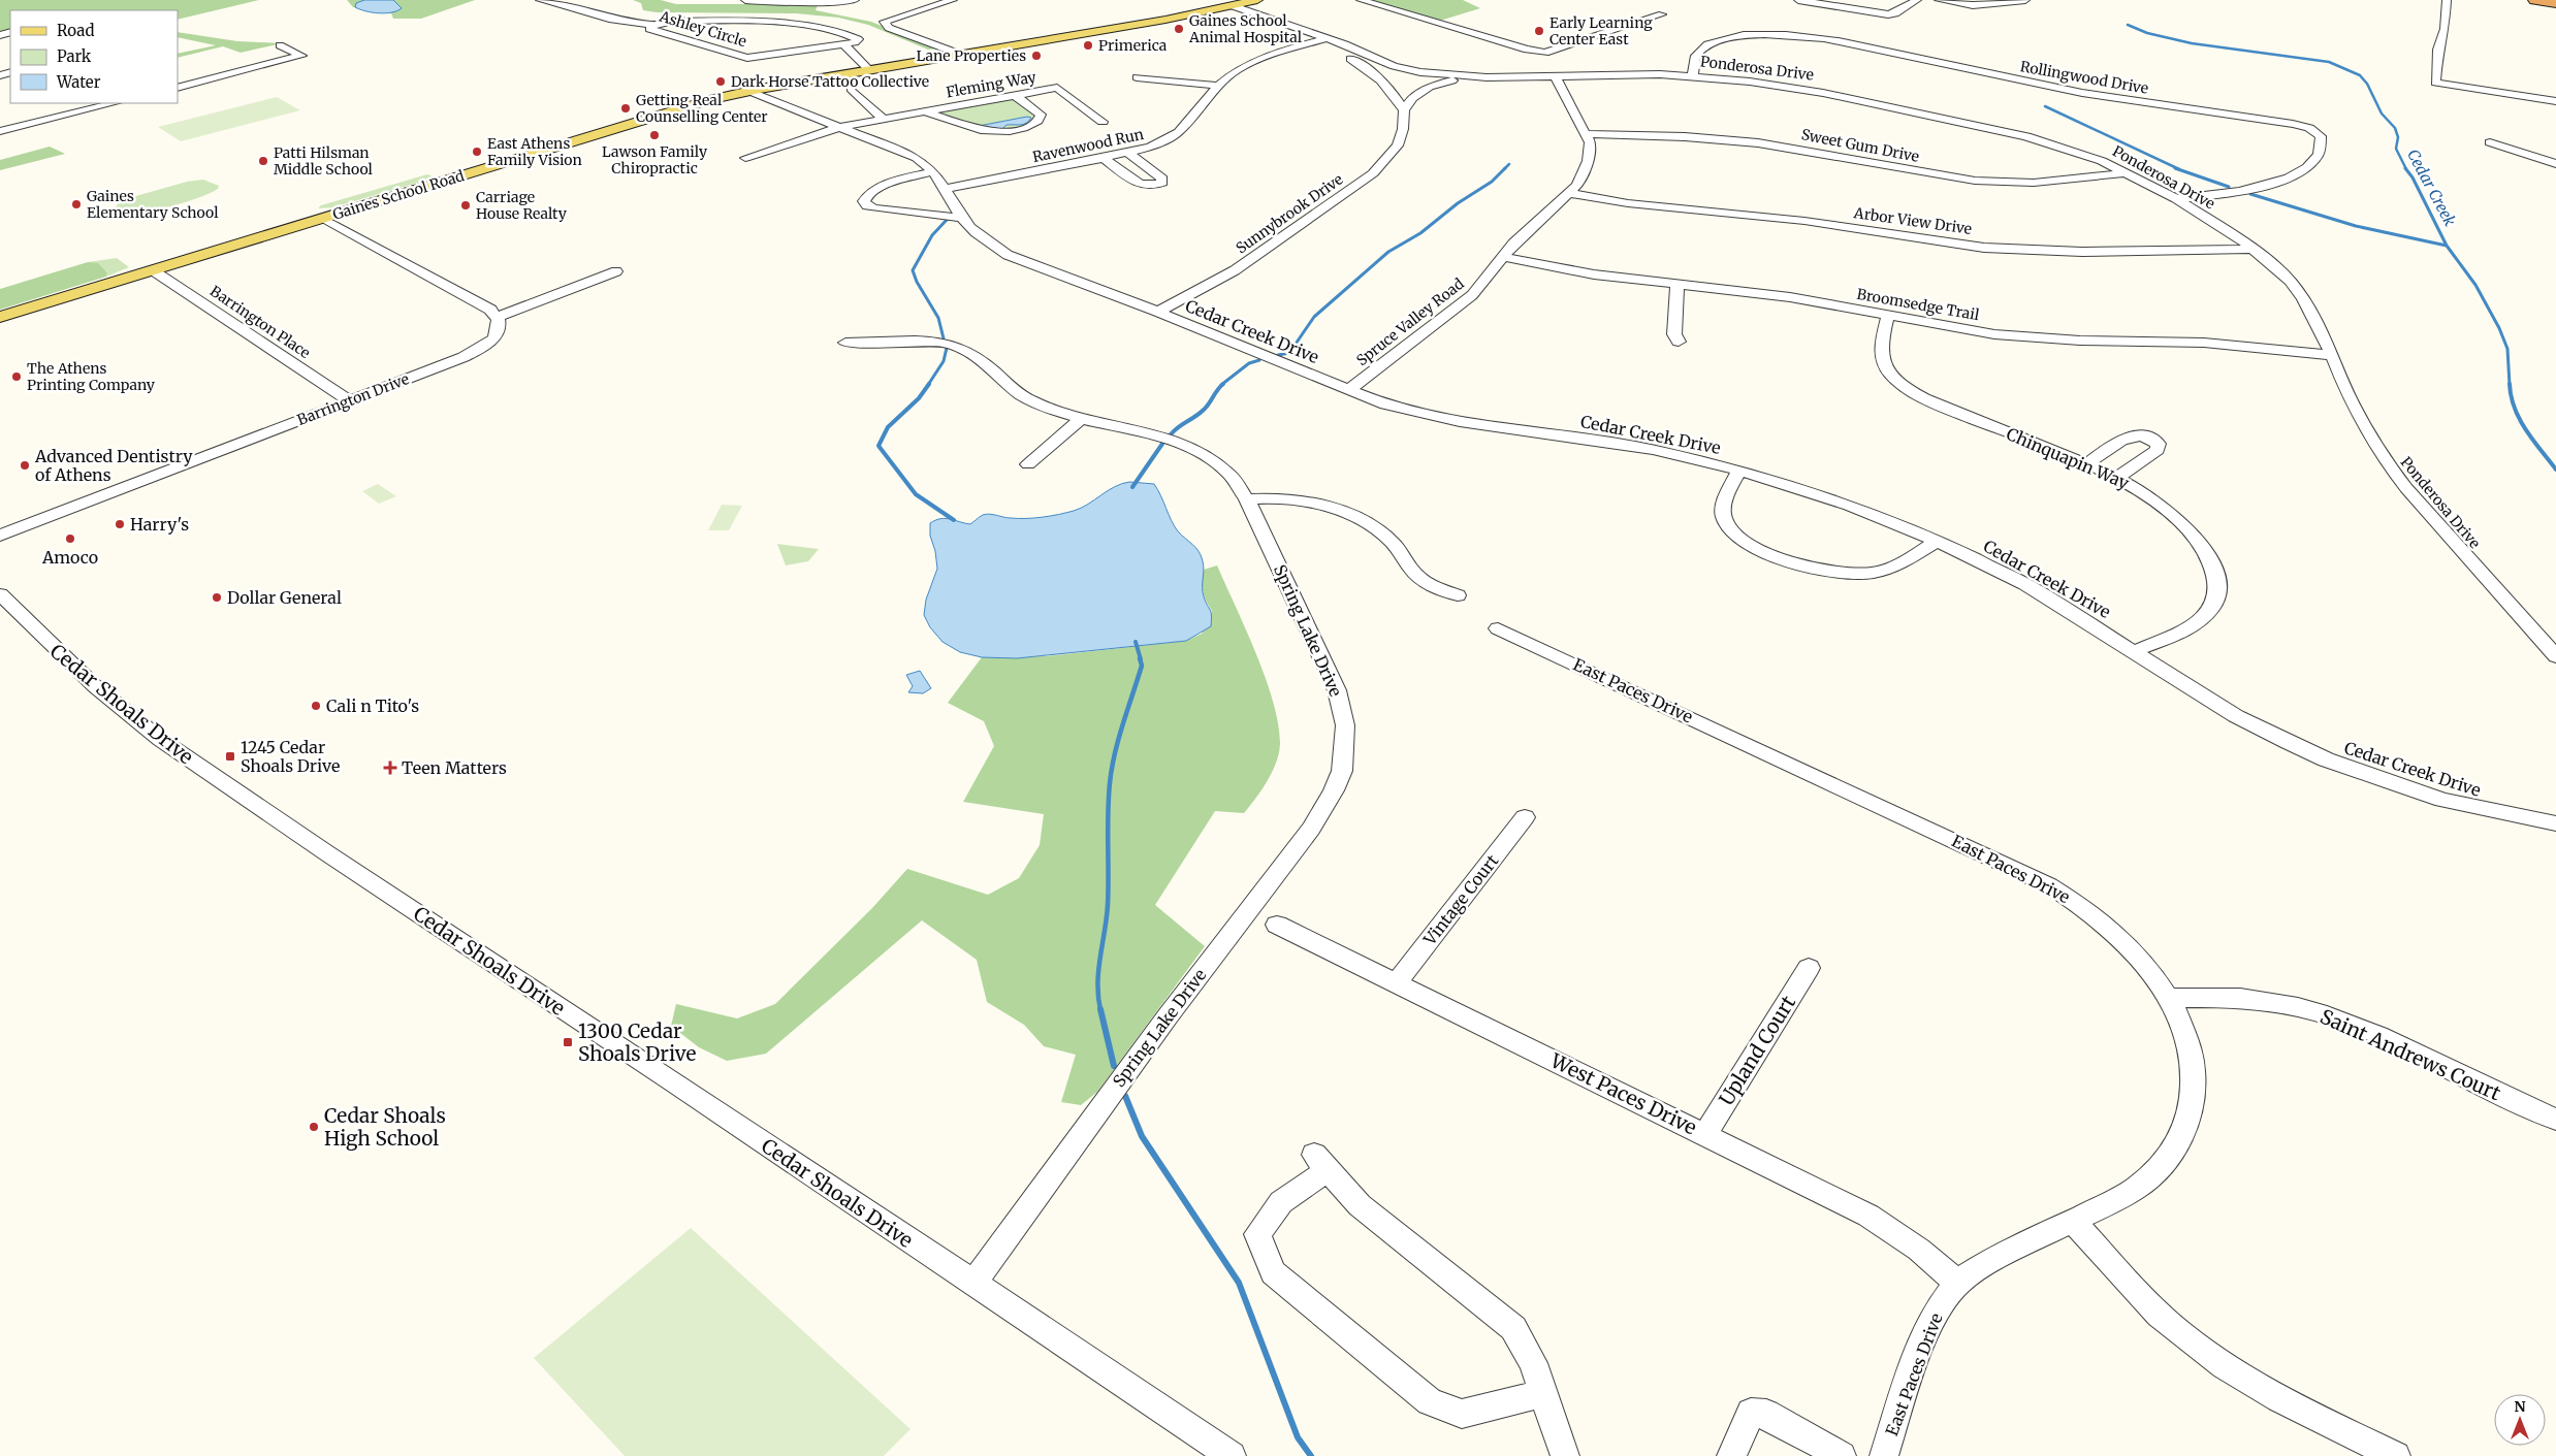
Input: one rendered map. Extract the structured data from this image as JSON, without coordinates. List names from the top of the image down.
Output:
{
  "streets": {
    "main road": ["Gaines School Road"],
    "street": [
      "Ashley Circle",
      "Ponderosa Drive",
      "Rollingwood Drive",
      "Fleming Way",
      "Ravenwood Run",
      "Sweet Gum Drive",
      "Sunnybrook Drive",
      "Arbor View Drive",
      "Broomsedge Trail",
      "Barrington Place",
      "Spruce Valley Road",
      "Cedar Creek Drive",
      "Barrington Drive",
      "Chinquapin Way",
      "Spring Lake Drive",
      "East Paces Drive",
      "Cedar Shoals Drive",
      "Vintage Court",
      "Upland Court",
      "Saint Andrews Court",
      "West Paces Drive"
    ]
  },
  "crossings": [
    ["Ashley Circle", "Gaines School Road"],
    ["Ponderosa Drive", "Rollingwood Drive"],
    ["Ponderosa Drive", "Ravenwood Run"],
    ["Ponderosa Drive", "Sweet Gum Drive"],
    ["Ponderosa Drive", "Gaines School Road"],
    ["Ponderosa Drive", "Arbor View Drive"],
    ["Ponderosa Drive", "Broomsedge Trail"],
    ["Ponderosa Drive", "Spruce Valley Road"],
    ["Fleming Way", "Cedar Creek Drive"],
    ["Ravenwood Run", "Cedar Creek Drive"],
    ["Sweet Gum Drive", "Spruce Valley Road"],
    ["Gaines School Road", "Barrington Place"],
    ["Gaines School Road", "Cedar Creek Drive"],
    ["Sunnybrook Drive", "Cedar Creek Drive"],
    ["Arbor View Drive", "Spruce Valley Road"],
    ["Broomsedge Trail", "Spruce Valley Road"],
    ["Broomsedge Trail", "Chinquapin Way"],
    ["Barrington Place", "Barrington Drive"],
    ["Spruce Valley Road", "Cedar Creek Drive"],
    ["Cedar Creek Drive", "Chinquapin Way"],
    ["Spring Lake Drive", "Cedar Shoals Drive"],
    ["East Paces Drive", "Saint Andrews Court"],
    ["East Paces Drive", "West Paces Drive"],
    ["Vintage Court", "West Paces Drive"],
    ["Upland Court", "West Paces Drive"]
  ],
  "water": ["Cedar Creek"],
  "places": {
    "other": [
      "Gaines School Animal Hospital",
      "Early Learning Center East",
      "Primerica",
      "Lane Properties",
      "Dark Horse Tattoo Collective",
      "Getting Real Counselling Center",
      "Lawson Family Chiropractic",
      "East Athens Family Vision",
      "Patti Hilsman Middle School",
      "Gaines Elementary School",
      "Carriage House Realty",
      "The Athens Printing Company",
      "Advanced Dentistry of Athens",
      "Harry's",
      "Amoco",
      "Dollar General",
      "Cali n Tito's",
      "Cedar Shoals High School"
    ],
    "transit": ["1245 Cedar Shoals Drive", "1300 Cedar Shoals Drive"],
    "health": ["Teen Matters"]
  },
  "legend": ["Road", "Park", "Water"],
  "north": "top"
}
